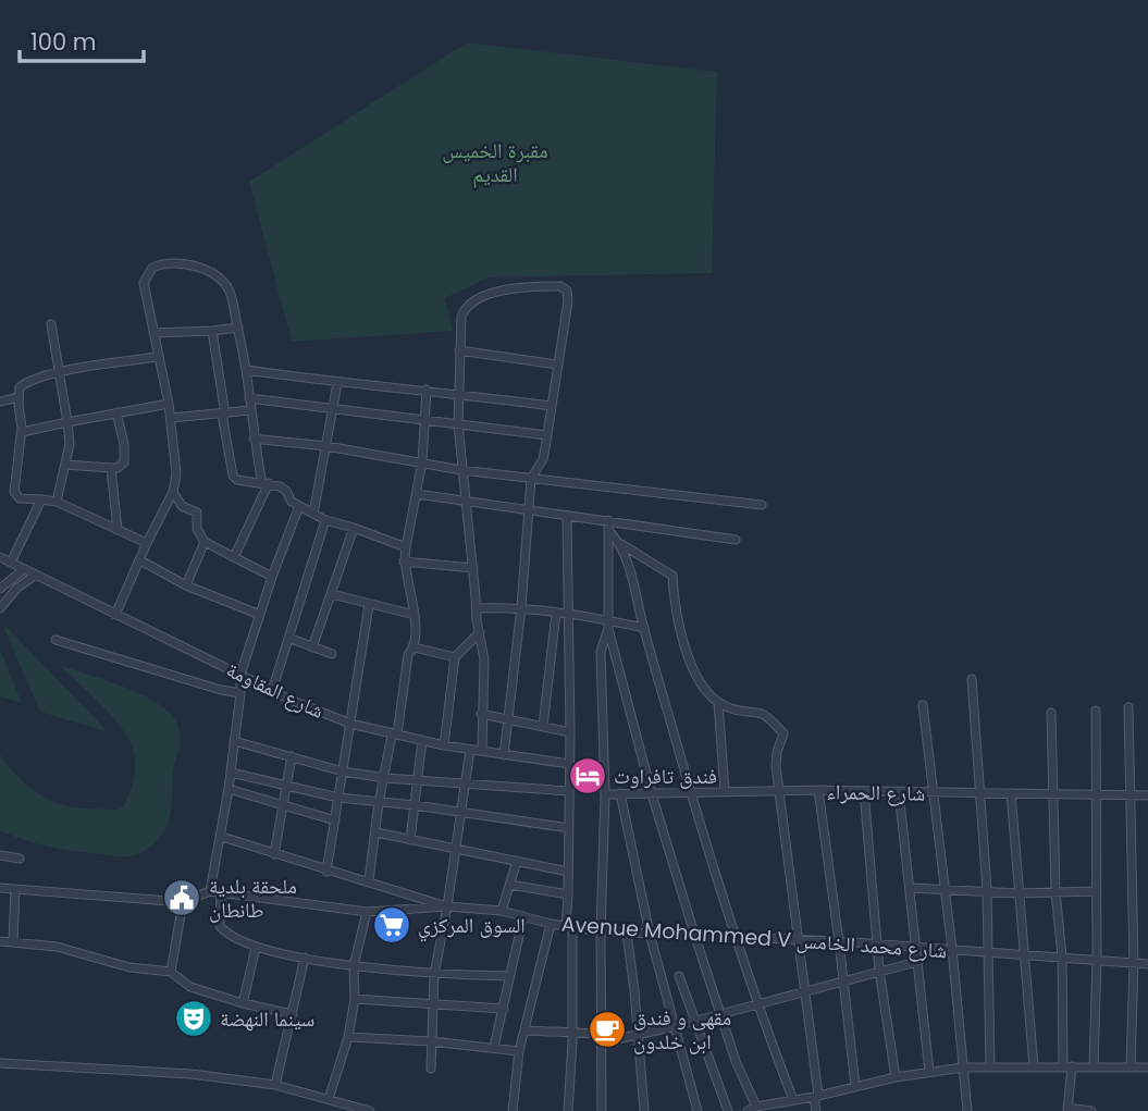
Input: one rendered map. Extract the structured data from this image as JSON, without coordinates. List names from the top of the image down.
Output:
{
  "streets": {
    "street": ["شارع المقاومة", "شارع الحمراء", "Avenue Mohammed V شارع محمد الخامس"]
  },
  "parks": ["مقبرة الخميس القديم"],
  "places": {
    "hotel": ["فندق تافراوت"],
    "public building": ["ملحقة بلدية طانطان"],
    "supermarket": ["السوق المركزي"],
    "theatre": ["سينما النهضة"],
    "cafe": ["مقهى و فندق ابن خلدون"]
  },
  "scale_bar": "100 m"
}
